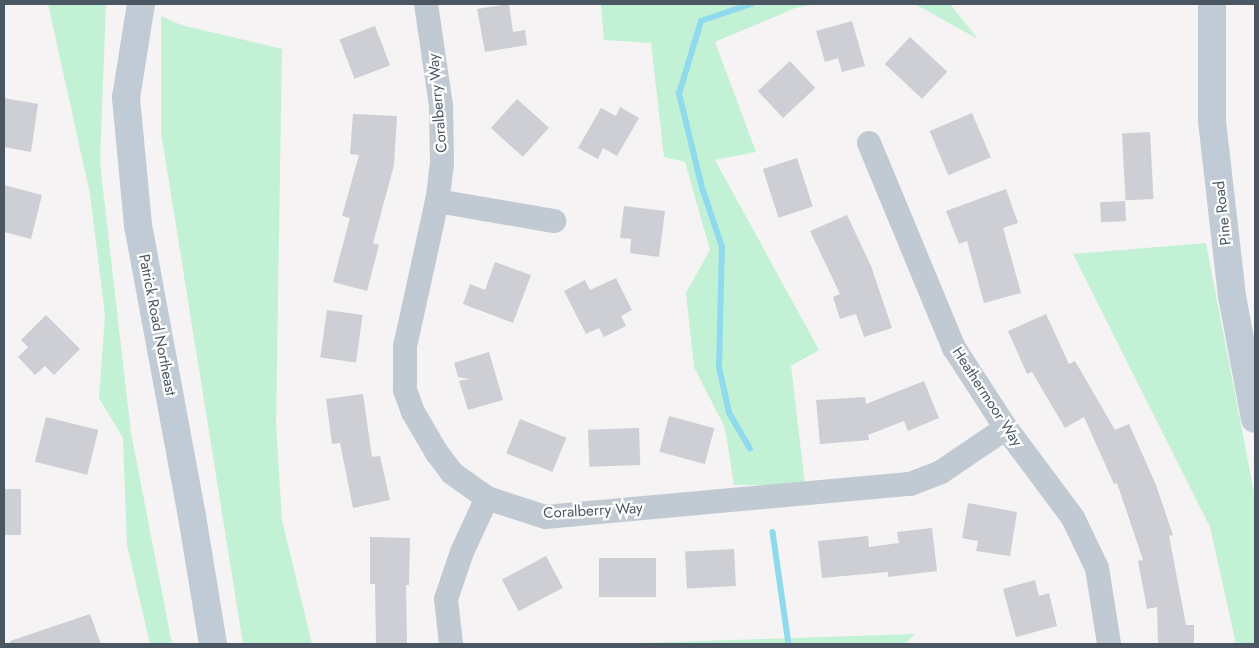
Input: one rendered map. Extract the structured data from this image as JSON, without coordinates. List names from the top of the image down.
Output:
{
  "streets": {
    "street": [
      "Coralberry Way",
      "Pine Road",
      "Patrick Road Northeast",
      "Heathermoor Way"
    ]
  },
  "crossings": [
    ["Coralberry Way", "Heathermoor Way"]
  ]
}
